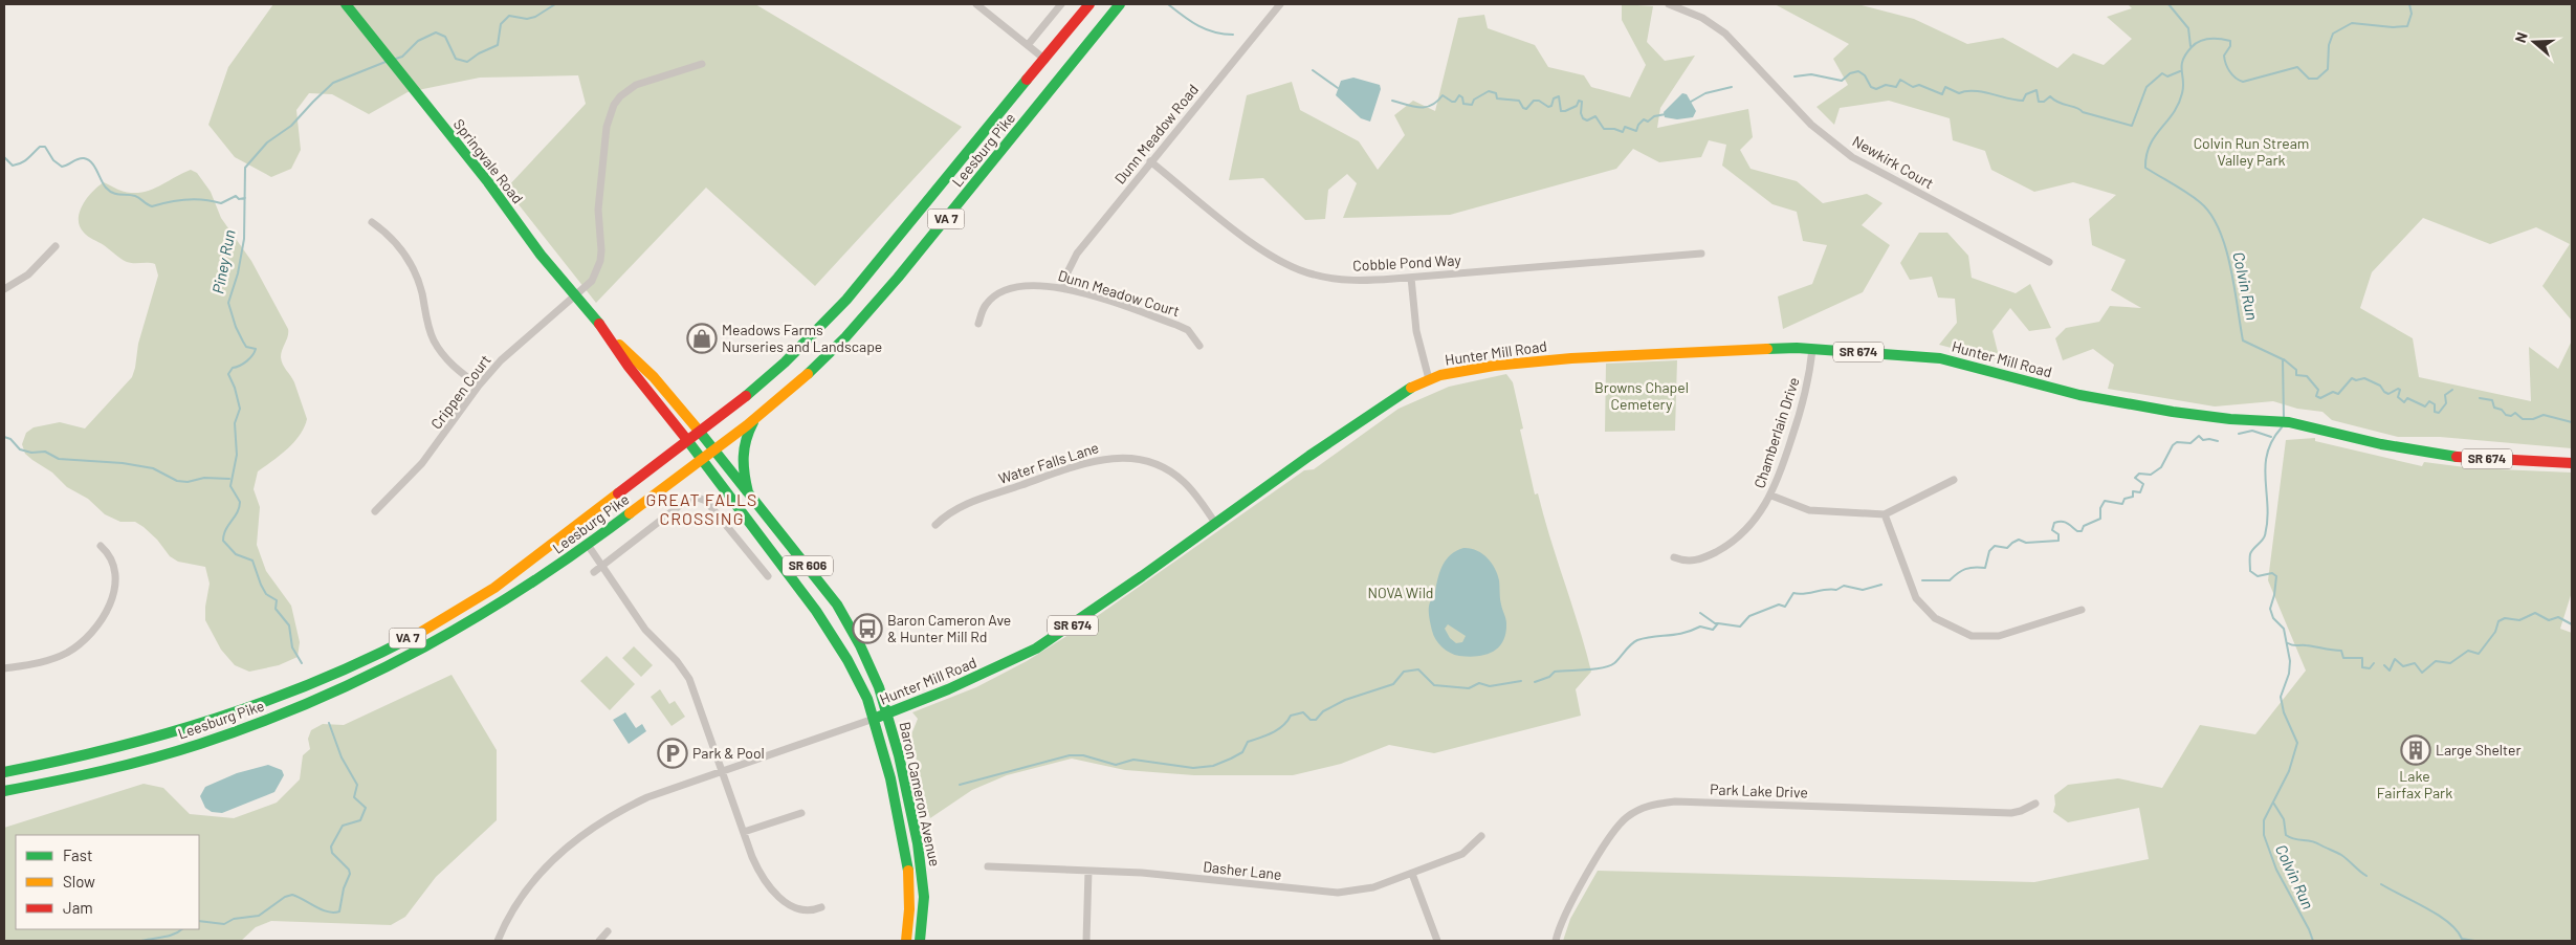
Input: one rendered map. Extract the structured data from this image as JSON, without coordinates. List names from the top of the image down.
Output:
{
  "streets": {
    "main road": [
      "Leesburg Pike",
      "Springvale Road",
      "VA 7",
      "SR 674",
      "Hunter Mill Road",
      "SR 606",
      "Baron Cameron Avenue"
    ],
    "street": [
      "Dunn Meadow Road",
      "Newkirk Court",
      "Cobble Pond Way",
      "Dunn Meadow Court",
      "Crippen Court",
      "Chamberlain Drive",
      "Water Falls Lane",
      "Park Lake Drive",
      "Dasher Lane"
    ]
  },
  "crossings": [
    ["Dunn Meadow Road", "Cobble Pond Way"],
    ["Dunn Meadow Road", "Dunn Meadow Court"],
    ["Leesburg Pike", "Springvale Road"],
    ["Leesburg Pike", "Baron Cameron Avenue"],
    ["Springvale Road", "Crippen Court"],
    ["Springvale Road", "Baron Cameron Avenue"],
    ["Hunter Mill Road", "Chamberlain Drive"],
    ["Hunter Mill Road", "Water Falls Lane"],
    ["Hunter Mill Road", "Baron Cameron Avenue"]
  ],
  "districts": ["GREAT FALLS CROSSING"],
  "water": ["Piney Run", "Colvin Run"],
  "parks": [
    "Colvin Run Stream Valley Park",
    "Browns Chapel Cemetery",
    "NOVA Wild",
    "Lake Fairfax Park"
  ],
  "places": {
    "shop": ["Meadows Farms Nurseries and Landscape"],
    "bus stop": ["Baron Cameron Ave & Hunter Mill Rd"],
    "building": ["Large Shelter"],
    "parking": ["Park & Pool"]
  },
  "legend": ["Fast", "Slow", "Jam"],
  "north": "left"
}
